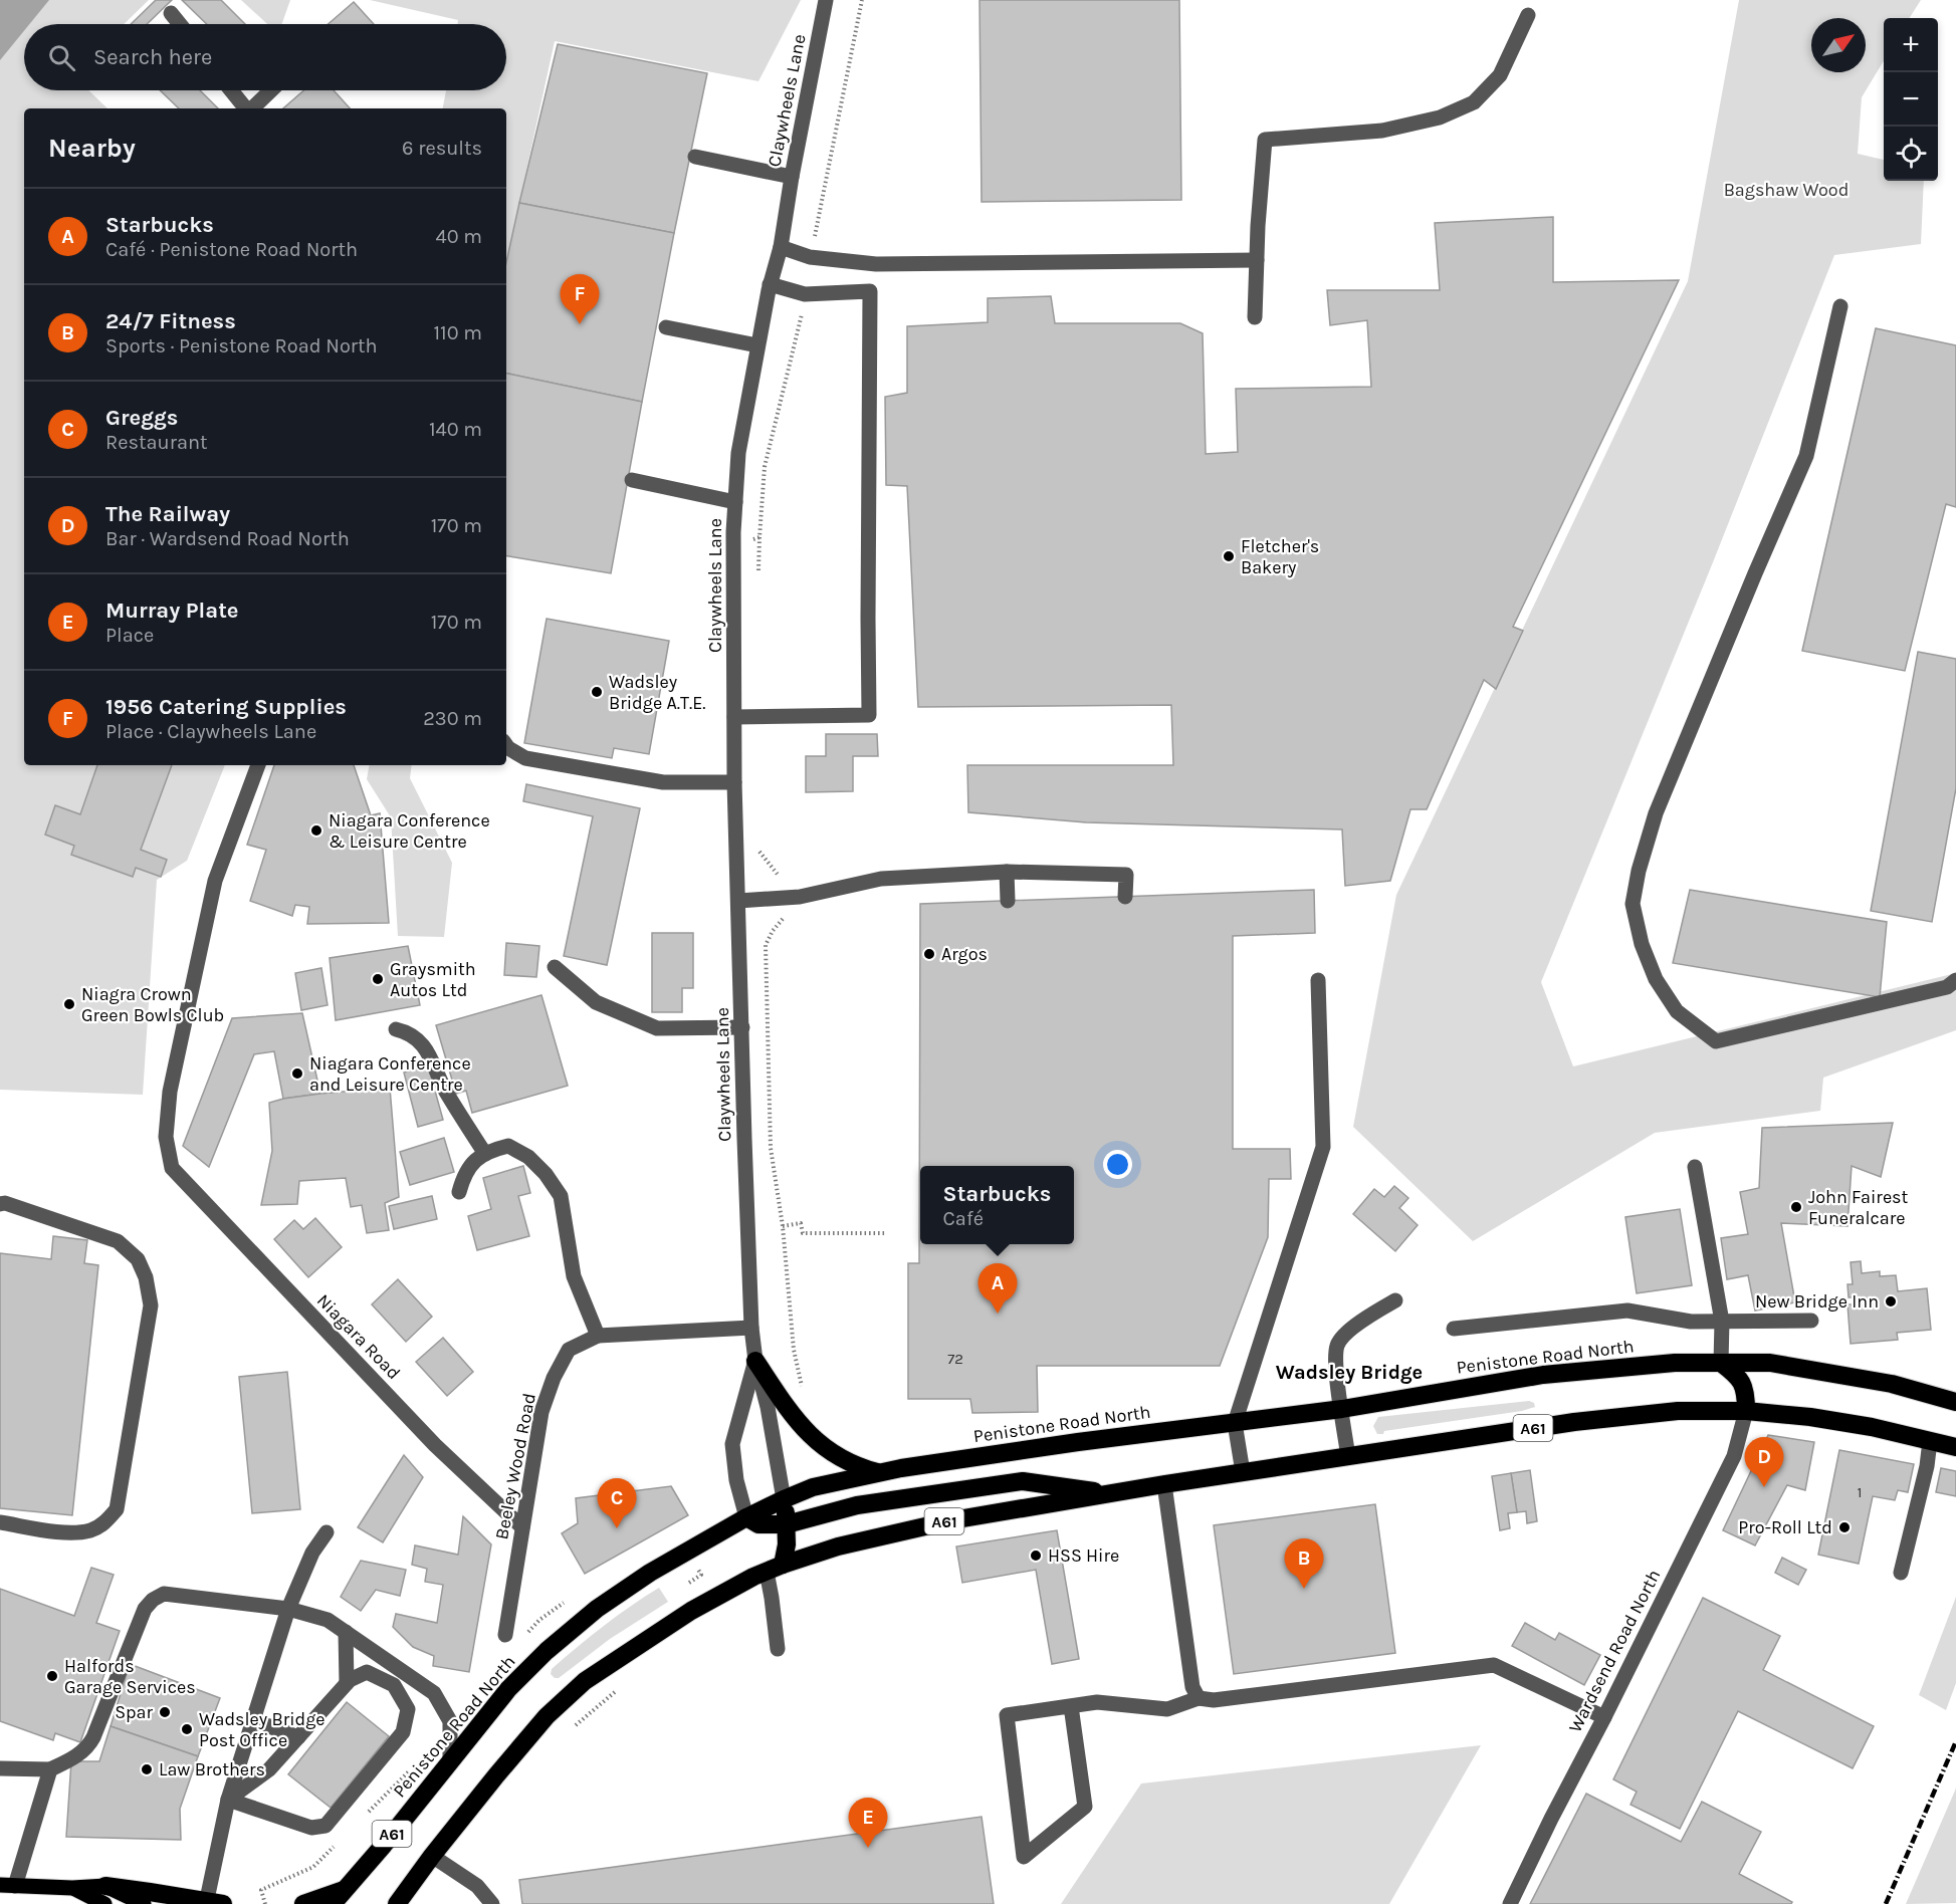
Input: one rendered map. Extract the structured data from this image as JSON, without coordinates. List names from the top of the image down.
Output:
{
  "streets": {
    "highway": ["Penistone Road North", "A61"],
    "street": [
      "Claywheels Lane",
      "Niagara Road",
      "Beeley Wood Road",
      "Wardsend Road North"
    ]
  },
  "crossings": [
    ["Claywheels Lane", "Penistone Road North"],
    ["Claywheels Lane", "Beeley Wood Road"],
    ["Niagara Road", "Beeley Wood Road"],
    ["A61", "Wardsend Road North"]
  ],
  "districts": ["Wadsley Bridge"],
  "parks": ["Bagshaw Wood"],
  "places": [
    "Fletcher's Bakery",
    "Wadsley Bridge A.T.E.",
    "Niagara Conference & Leisure Centre",
    "Argos",
    "Graysmith Autos Ltd",
    "Niagra Crown Green Bowls Club",
    "Niagara Conference and Leisure Centre",
    "John Fairest Funeralcare",
    "New Bridge Inn",
    "Pro-Roll Ltd",
    "HSS Hire",
    "Halfords Garage Services",
    "Spar",
    "Wadsley Bridge Post Office",
    "Law Brothers"
  ],
  "house_numbers": ["72", "1"],
  "north": "top right",
  "page": {
    "map_buttons": ["+", "−"],
    "search": "Search here",
    "heading": ["Nearby", "6 results"],
    "list": [
      {
        "mark": "A",
        "name": "Starbucks",
        "note": "Café · Penistone Road North",
        "value": "40 m"
      },
      {
        "mark": "B",
        "name": "24/7 Fitness",
        "note": "Sports · Penistone Road North",
        "value": "110 m"
      },
      {
        "mark": "C",
        "name": "Greggs",
        "note": "Restaurant",
        "value": "140 m"
      },
      {
        "mark": "D",
        "name": "The Railway",
        "note": "Bar · Wardsend Road North",
        "value": "170 m"
      },
      {
        "mark": "E",
        "name": "Murray Plate",
        "note": "Place",
        "value": "170 m"
      },
      {
        "mark": "F",
        "name": "1956 Catering Supplies",
        "note": "Place · Claywheels Lane",
        "value": "230 m"
      }
    ],
    "pins": [
      "F",
      "A",
      "D",
      "C",
      "B",
      "E"
    ],
    "popup": ["Starbucks", "Café"]
  }
}
